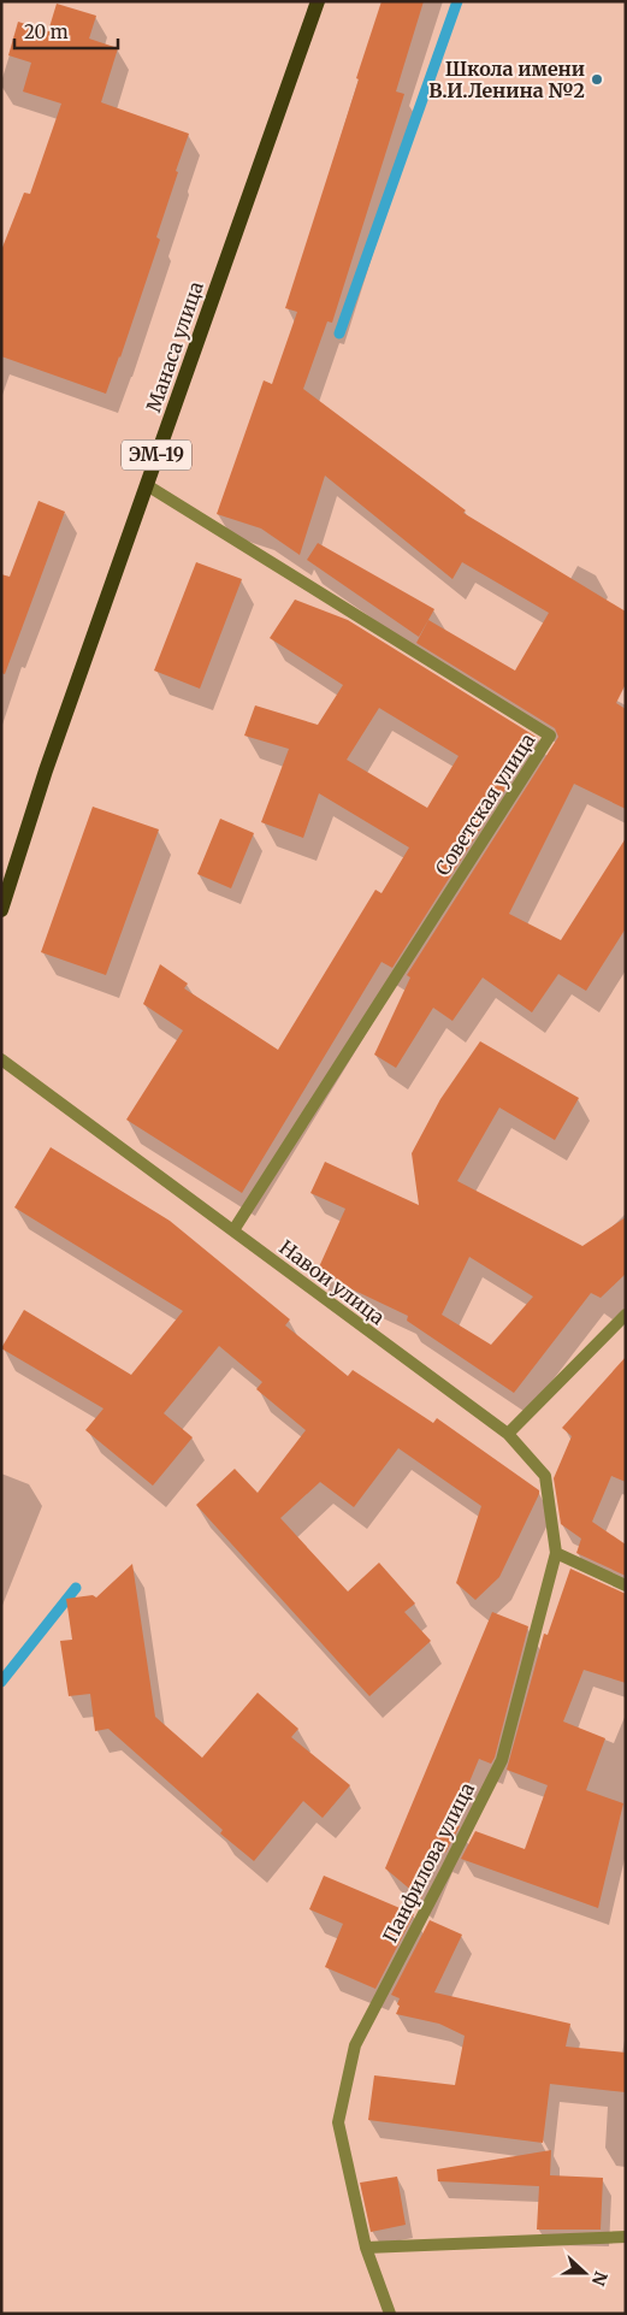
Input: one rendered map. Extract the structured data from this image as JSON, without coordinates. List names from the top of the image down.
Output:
{
  "streets": {
    "main road": ["Манаса улица", "ЭМ-19"],
    "street": ["Советская улица", "Навои улица", "Панфилова улица"]
  },
  "crossings": [
    ["Манаса улица", "Советская улица"],
    ["Советская улица", "Навои улица"],
    ["Навои улица", "Панфилова улица"]
  ],
  "places": ["Школа имени В.И.Ленина №2"],
  "scale_bar": "20 m",
  "north": "right"
}
